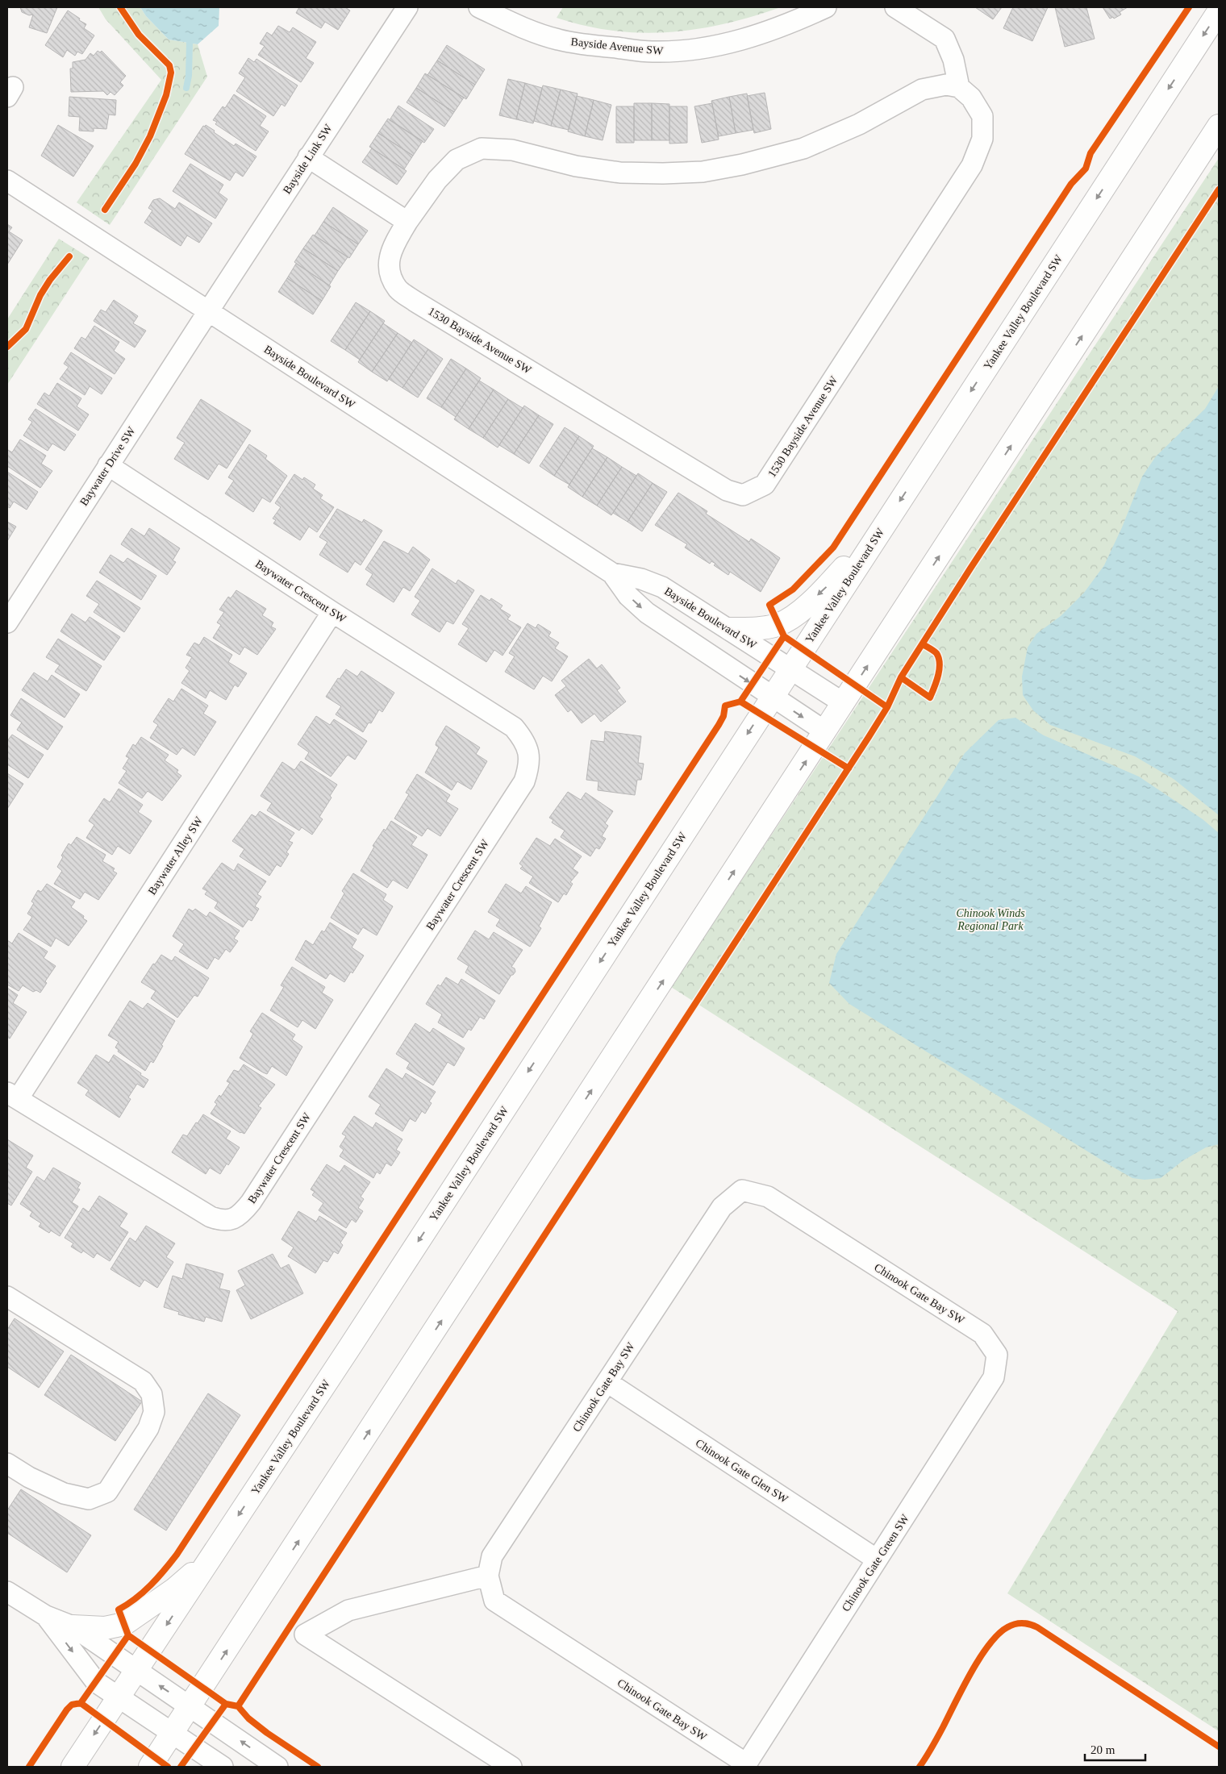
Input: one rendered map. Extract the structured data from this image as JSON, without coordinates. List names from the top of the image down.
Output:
{
  "streets": {
    "main road": ["Yankee Valley Boulevard SW"],
    "street": [
      "Bayside Avenue SW",
      "Bayside Link SW",
      "1530 Bayside Avenue SW",
      "Bayside Boulevard SW",
      "Baywater Drive SW",
      "Baywater Crescent SW",
      "Baywater Alley SW",
      "Chinook Gate Bay SW",
      "Chinook Gate Glen SW",
      "Chinook Gate Green SW"
    ]
  },
  "crossings": [
    ["Bayside Link SW", "Bayside Boulevard SW"],
    ["Bayside Link SW", "Baywater Drive SW"],
    ["Yankee Valley Boulevard SW", "Bayside Boulevard SW"],
    ["Bayside Boulevard SW", "Baywater Drive SW"],
    ["Baywater Drive SW", "Baywater Crescent SW"],
    ["Baywater Crescent SW", "Baywater Alley SW"],
    ["Chinook Gate Bay SW", "Chinook Gate Glen SW"],
    ["Chinook Gate Bay SW", "Chinook Gate Green SW"],
    ["Chinook Gate Glen SW", "Chinook Gate Green SW"]
  ],
  "parks": ["Chinook Winds Regional Park"],
  "scale_bar": "20 m"
}
